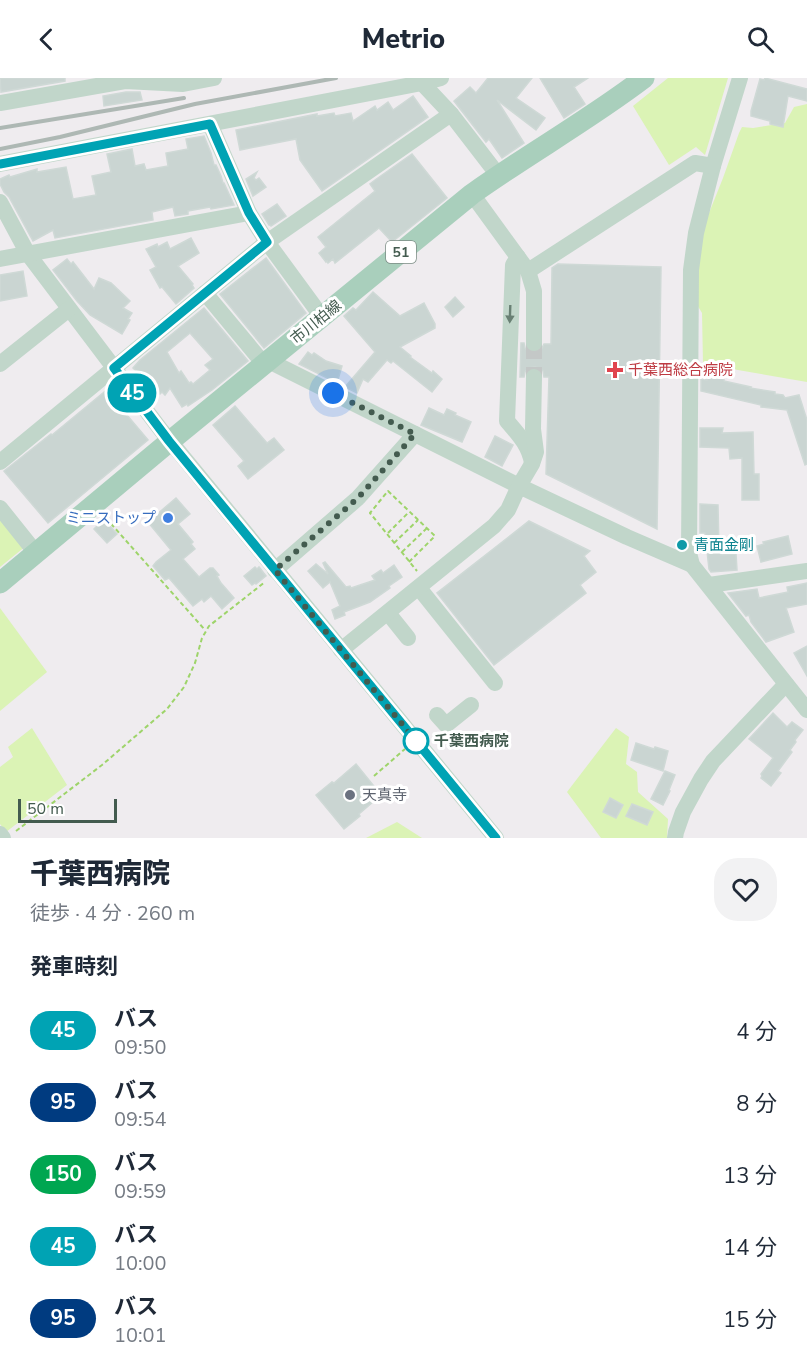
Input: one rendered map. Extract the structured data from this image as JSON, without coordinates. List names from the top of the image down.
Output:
{
  "streets": {
    "main road": ["51", "市川柏線"]
  },
  "places": {
    "health": ["千葉西総合病院"],
    "other": [
      "ミニストップ",
      "青面金剛",
      "千葉西病院",
      "天真寺"
    ]
  },
  "lines": ["bus line 45"],
  "scale_bar": "50 m",
  "page": {
    "header": "Metrio",
    "on_map": "45",
    "scale": "50 m",
    "heading": [
      ["千葉西病院", "徒歩 · 4 分 · 260 m"],
      "発車時刻"
    ],
    "list": [
      {
        "mark": "45",
        "name": "バス",
        "note": "09:50",
        "value": "4 分"
      },
      {
        "mark": "95",
        "name": "バス",
        "note": "09:54",
        "value": "8 分"
      },
      {
        "mark": "150",
        "name": "バス",
        "note": "09:59",
        "value": "13 分"
      },
      {
        "mark": "45",
        "name": "バス",
        "note": "10:00",
        "value": "14 分"
      },
      {
        "mark": "95",
        "name": "バス",
        "note": "10:01",
        "value": "15 分"
      }
    ]
  }
}
